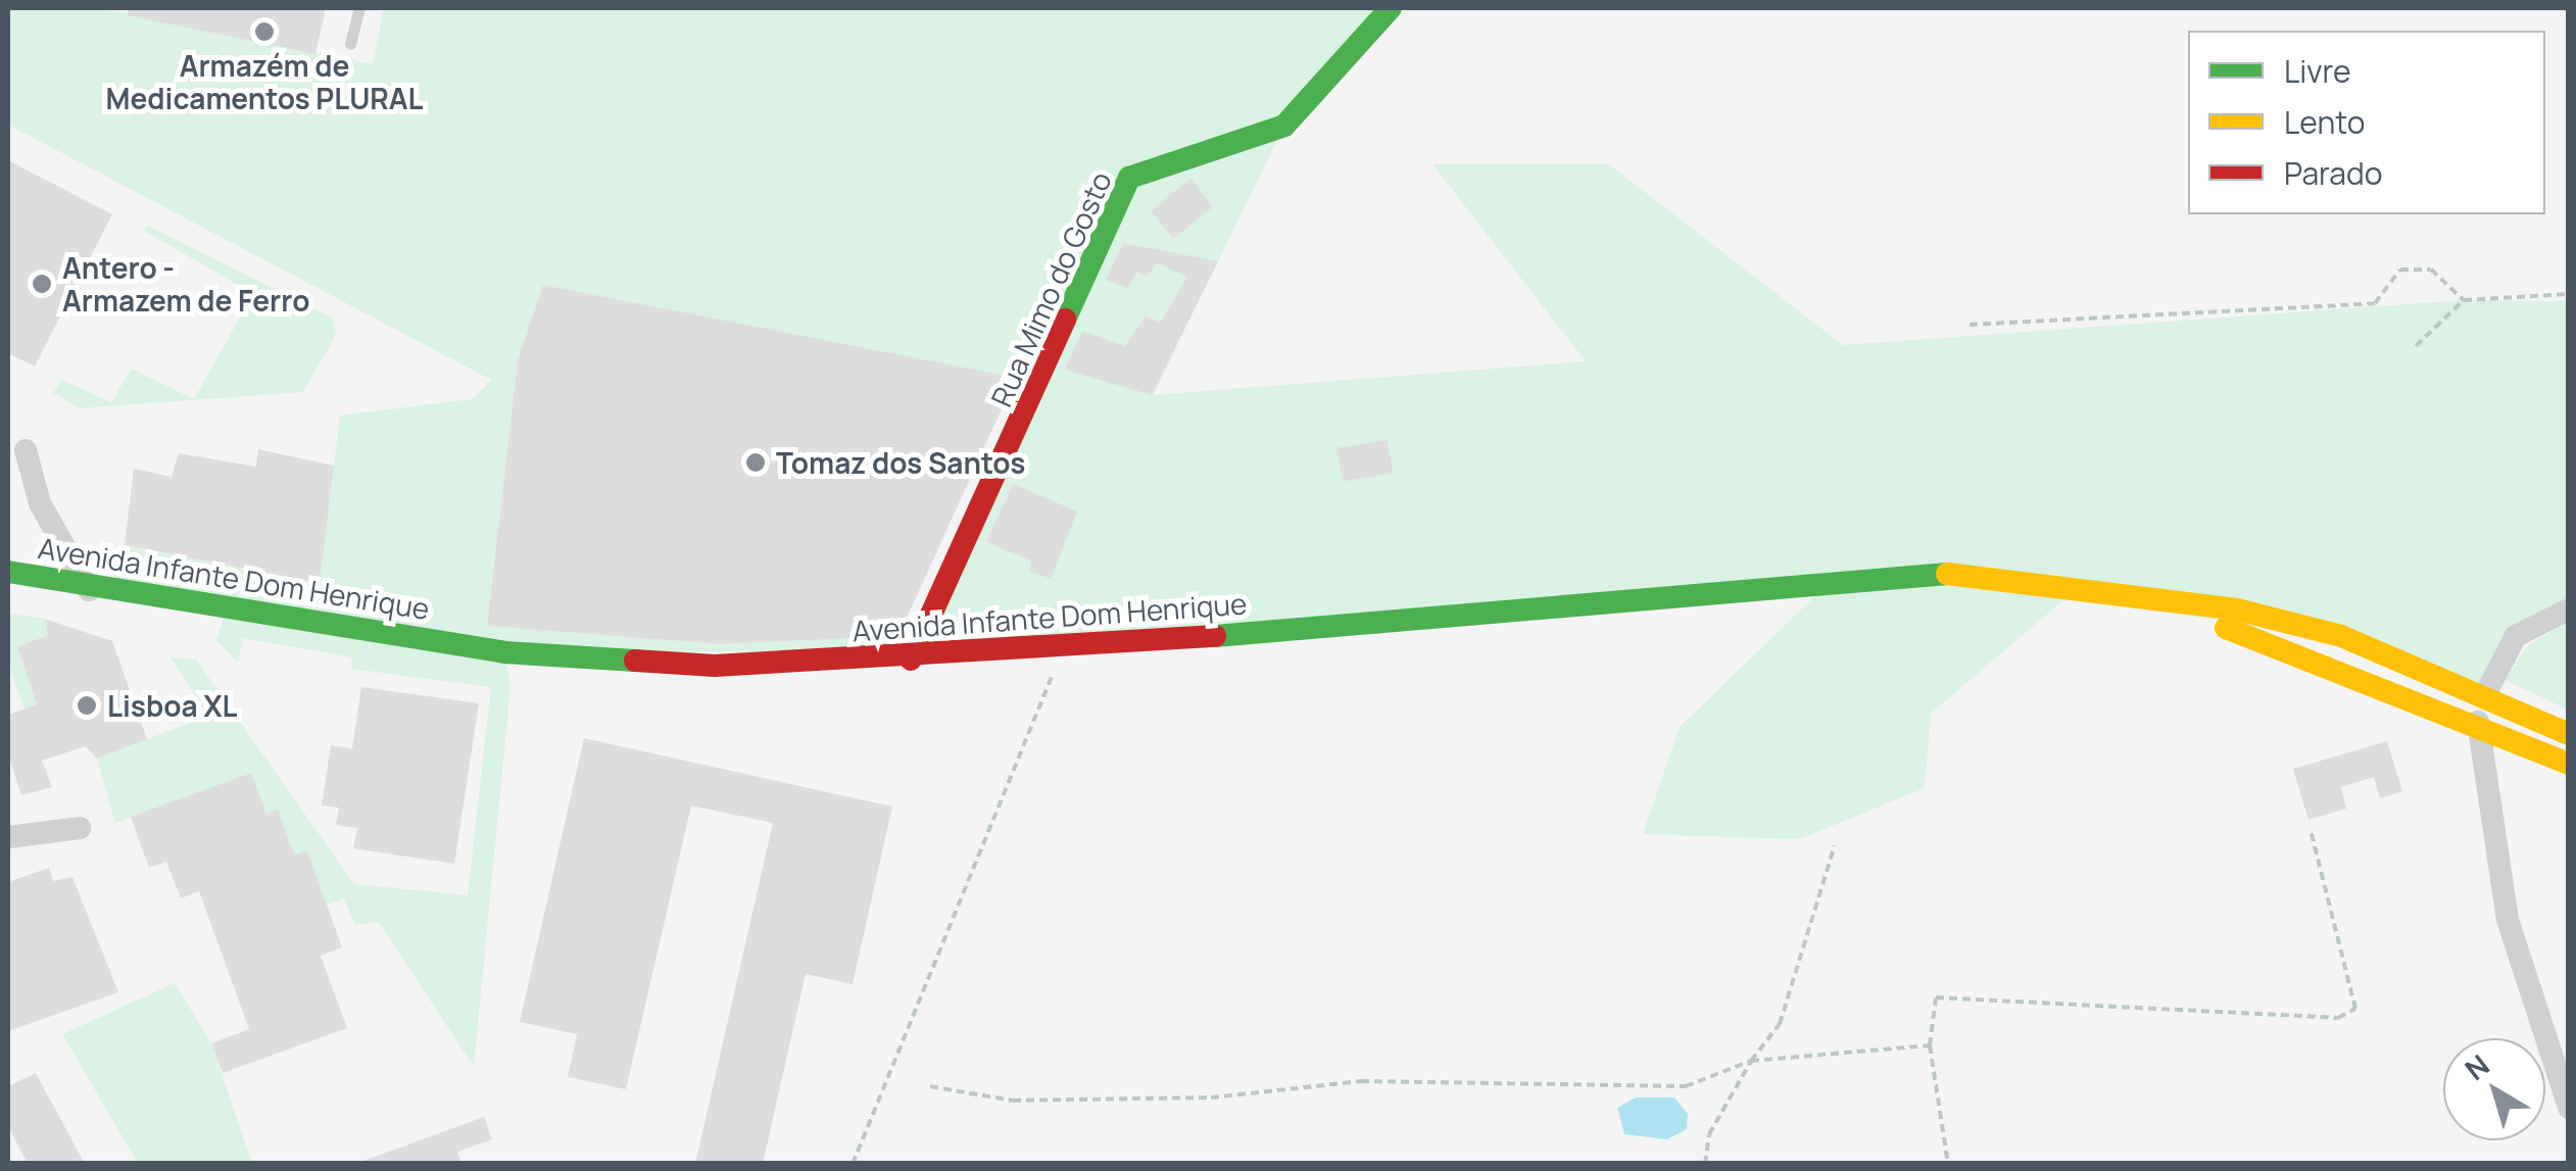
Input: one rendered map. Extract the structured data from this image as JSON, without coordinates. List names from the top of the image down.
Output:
{
  "streets": {
    "main road": ["Rua Mimo do Gosto", "Avenida Infante Dom Henrique"]
  },
  "crossings": [
    ["Rua Mimo do Gosto", "Avenida Infante Dom Henrique"]
  ],
  "places": [
    "Armazém de Medicamentos PLURAL",
    "Antero - Armazem de Ferro",
    "Tomaz dos Santos",
    "Lisboa XL"
  ],
  "legend": ["Livre", "Lento", "Parado"],
  "north": "top left"
}
